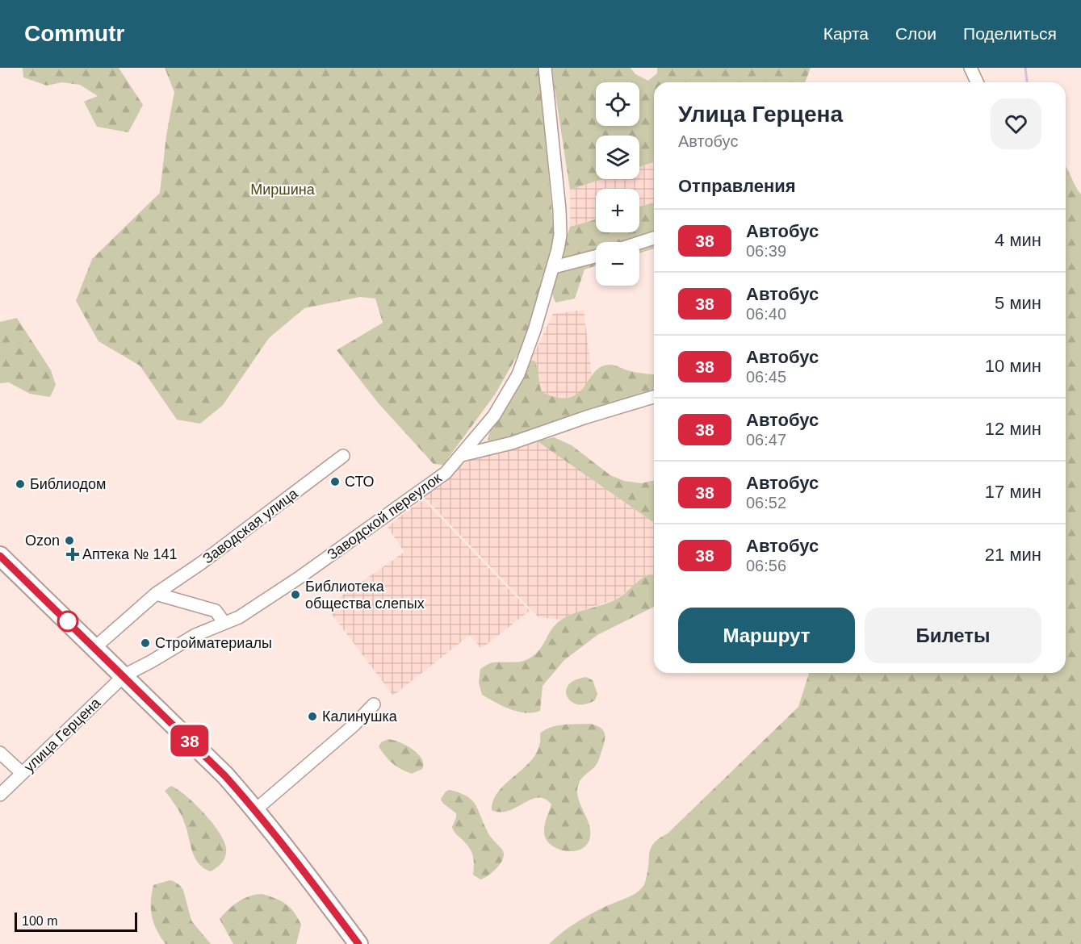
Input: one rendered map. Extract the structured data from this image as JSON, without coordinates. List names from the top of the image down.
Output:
{
  "streets": {
    "street": ["Заводской переулок", "Заводская улица", "улица Герцена"]
  },
  "crossings": [
    ["Заводской переулок", "улица Герцена"]
  ],
  "parks": ["Миршина"],
  "places": {
    "other": [
      "СТО",
      "Библиодом",
      "Ozon",
      "Библиотека общества слепых",
      "Стройматериалы",
      "Калинушка"
    ],
    "health": ["Аптека № 141"]
  },
  "lines": ["bus line 38"],
  "scale_bar": "100 m",
  "page": {
    "header": "Commutr",
    "nav": ["Карта", "Слои", "Поделиться"],
    "on_map": "38",
    "map_buttons": ["+", "−"],
    "heading": [
      ["Улица Герцена", "Автобус"],
      "Отправления"
    ],
    "list": [
      {
        "mark": "38",
        "name": "Автобус",
        "note": "06:39",
        "value": "4 мин"
      },
      {
        "mark": "38",
        "name": "Автобус",
        "note": "06:40",
        "value": "5 мин"
      },
      {
        "mark": "38",
        "name": "Автобус",
        "note": "06:45",
        "value": "10 мин"
      },
      {
        "mark": "38",
        "name": "Автобус",
        "note": "06:47",
        "value": "12 мин"
      },
      {
        "mark": "38",
        "name": "Автобус",
        "note": "06:52",
        "value": "17 мин"
      },
      {
        "mark": "38",
        "name": "Автобус",
        "note": "06:56",
        "value": "21 мин"
      }
    ],
    "buttons": ["Маршрут", "Билеты"],
    "scale": "100 m"
  }
}
